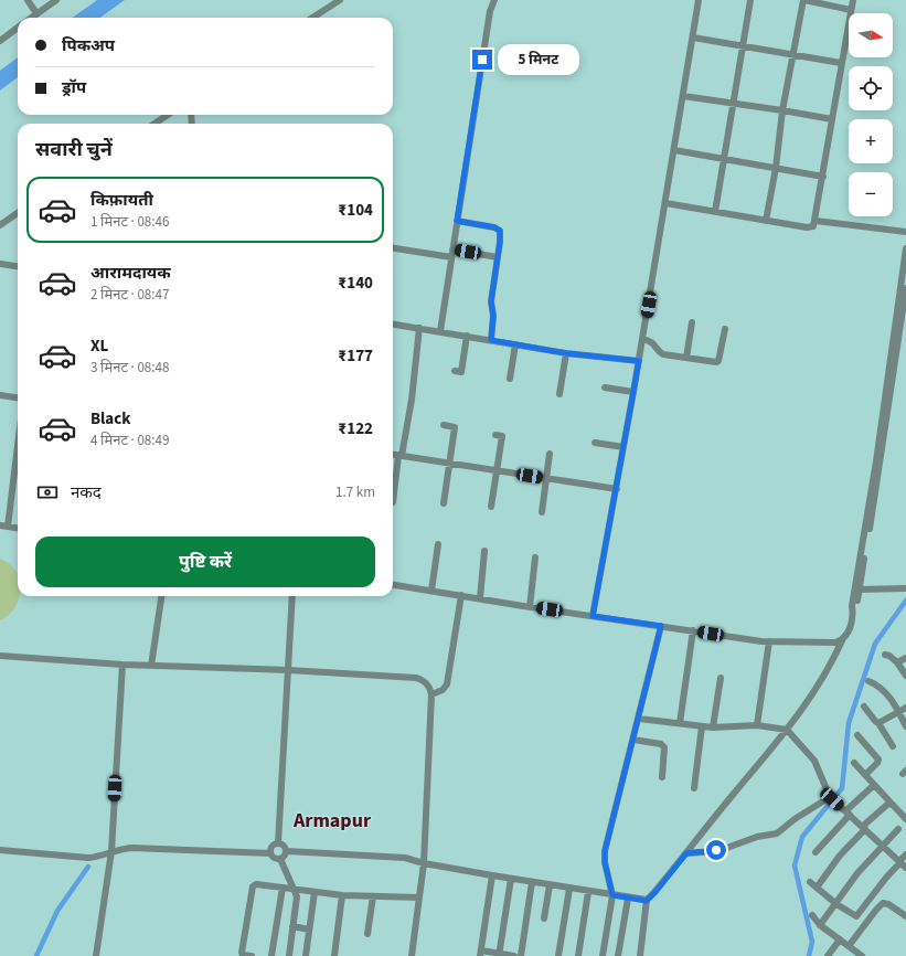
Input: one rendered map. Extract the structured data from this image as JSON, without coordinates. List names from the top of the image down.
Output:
{
  "districts": ["Armapur"],
  "north": "right",
  "page": {
    "map_buttons": ["+", "−"],
    "banner": ["पिकअप", "ड्रॉप"],
    "bubble": "5 मिनट",
    "heading": "सवारी चुनें",
    "list": [
      {
        "name": "किफ़ायती",
        "note": "1 मिनट · 08:46",
        "value": "₹104"
      },
      {
        "name": "आरामदायक",
        "note": "2 मिनट · 08:47",
        "value": "₹140"
      },
      {
        "name": "XL",
        "note": "3 मिनट · 08:48",
        "value": "₹177"
      },
      {
        "name": "Black",
        "note": "4 मिनट · 08:49",
        "value": "₹122"
      }
    ],
    "pay": ["नकद", "1.7 km"],
    "buttons": "पुष्टि करें"
  }
}
